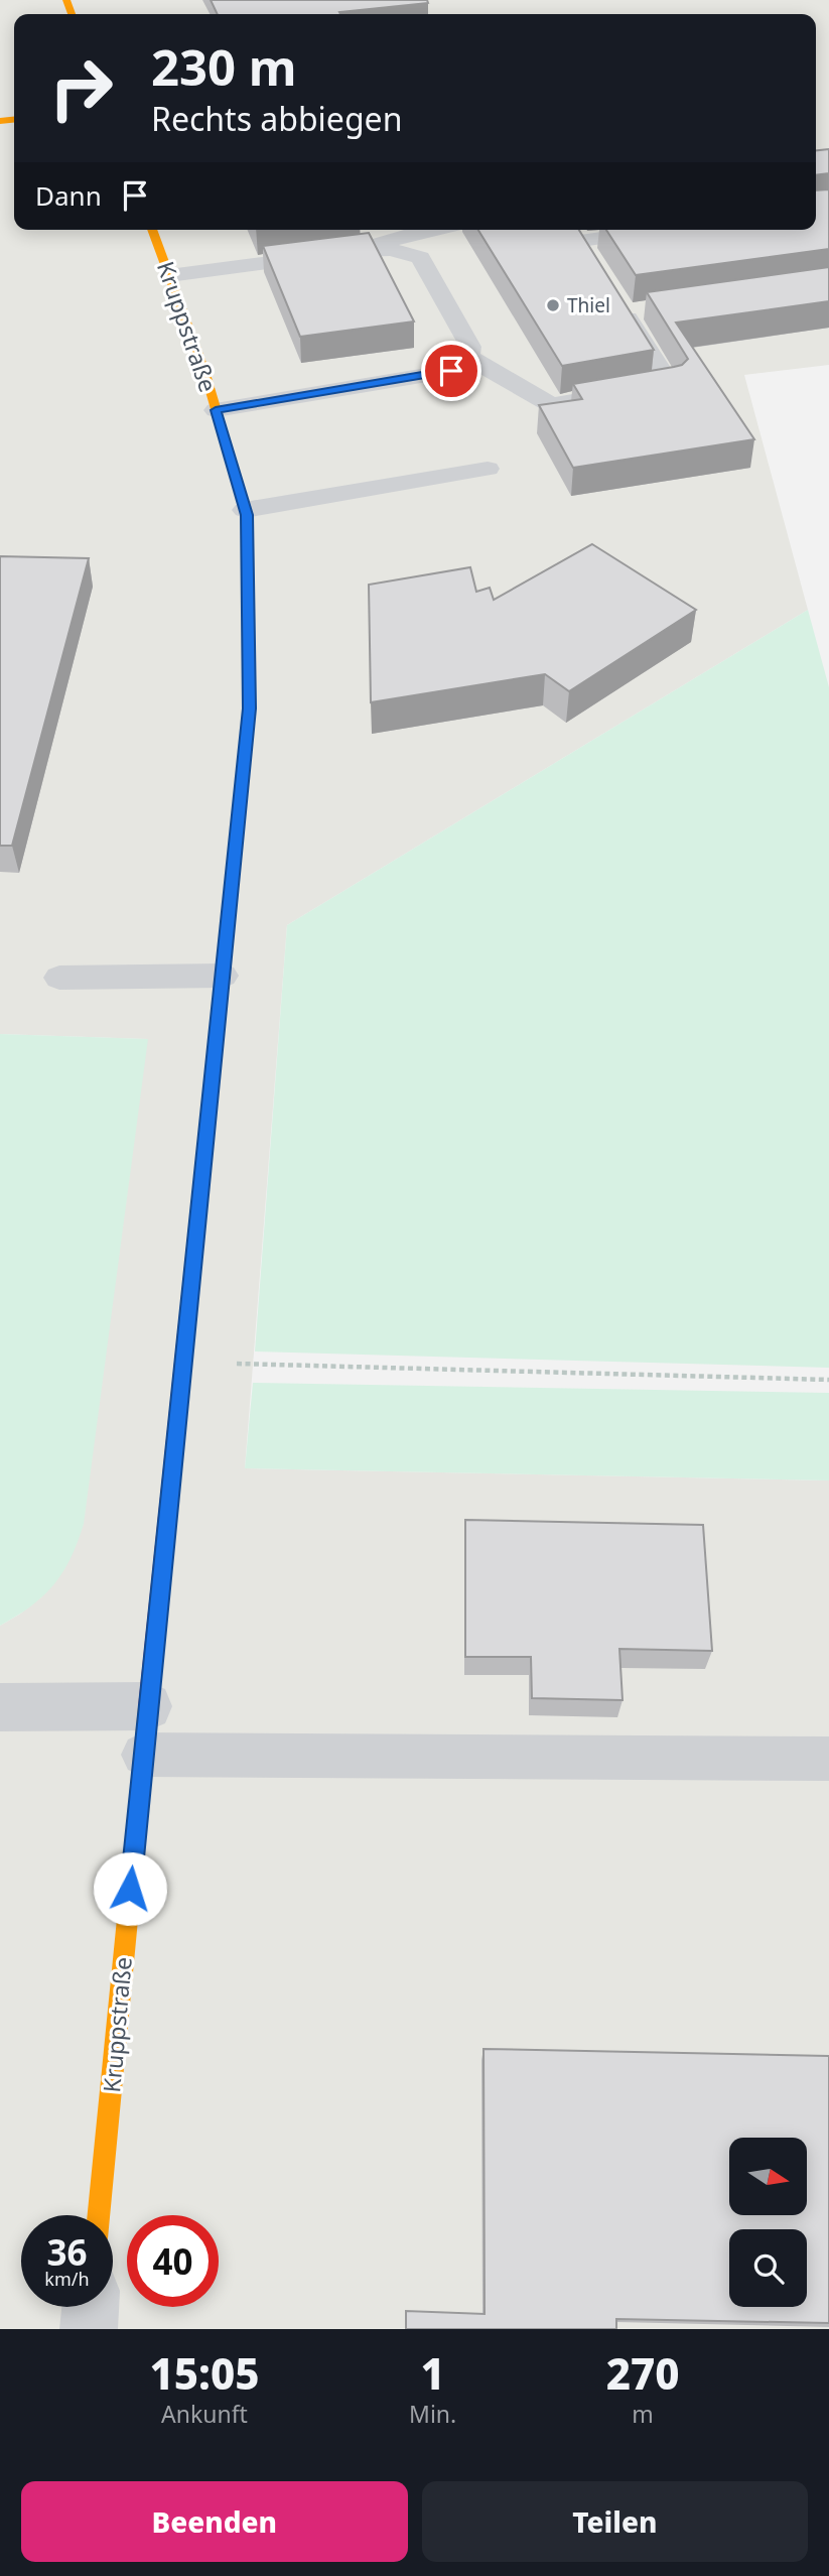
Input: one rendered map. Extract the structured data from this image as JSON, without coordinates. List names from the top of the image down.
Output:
{
  "streets": {
    "street": ["Kruppstraße"]
  },
  "places": ["Thiel"],
  "north": "right",
  "page": {
    "turn": ["230 m", "Rechts abbiegen"],
    "then": "Dann",
    "speed": "36 km/h",
    "limit": "40",
    "eta": [
      "15:05",
      "Ankunft",
      "1",
      "Min.",
      "270",
      "m"
    ],
    "buttons": ["Beenden", "Teilen"]
  }
}
